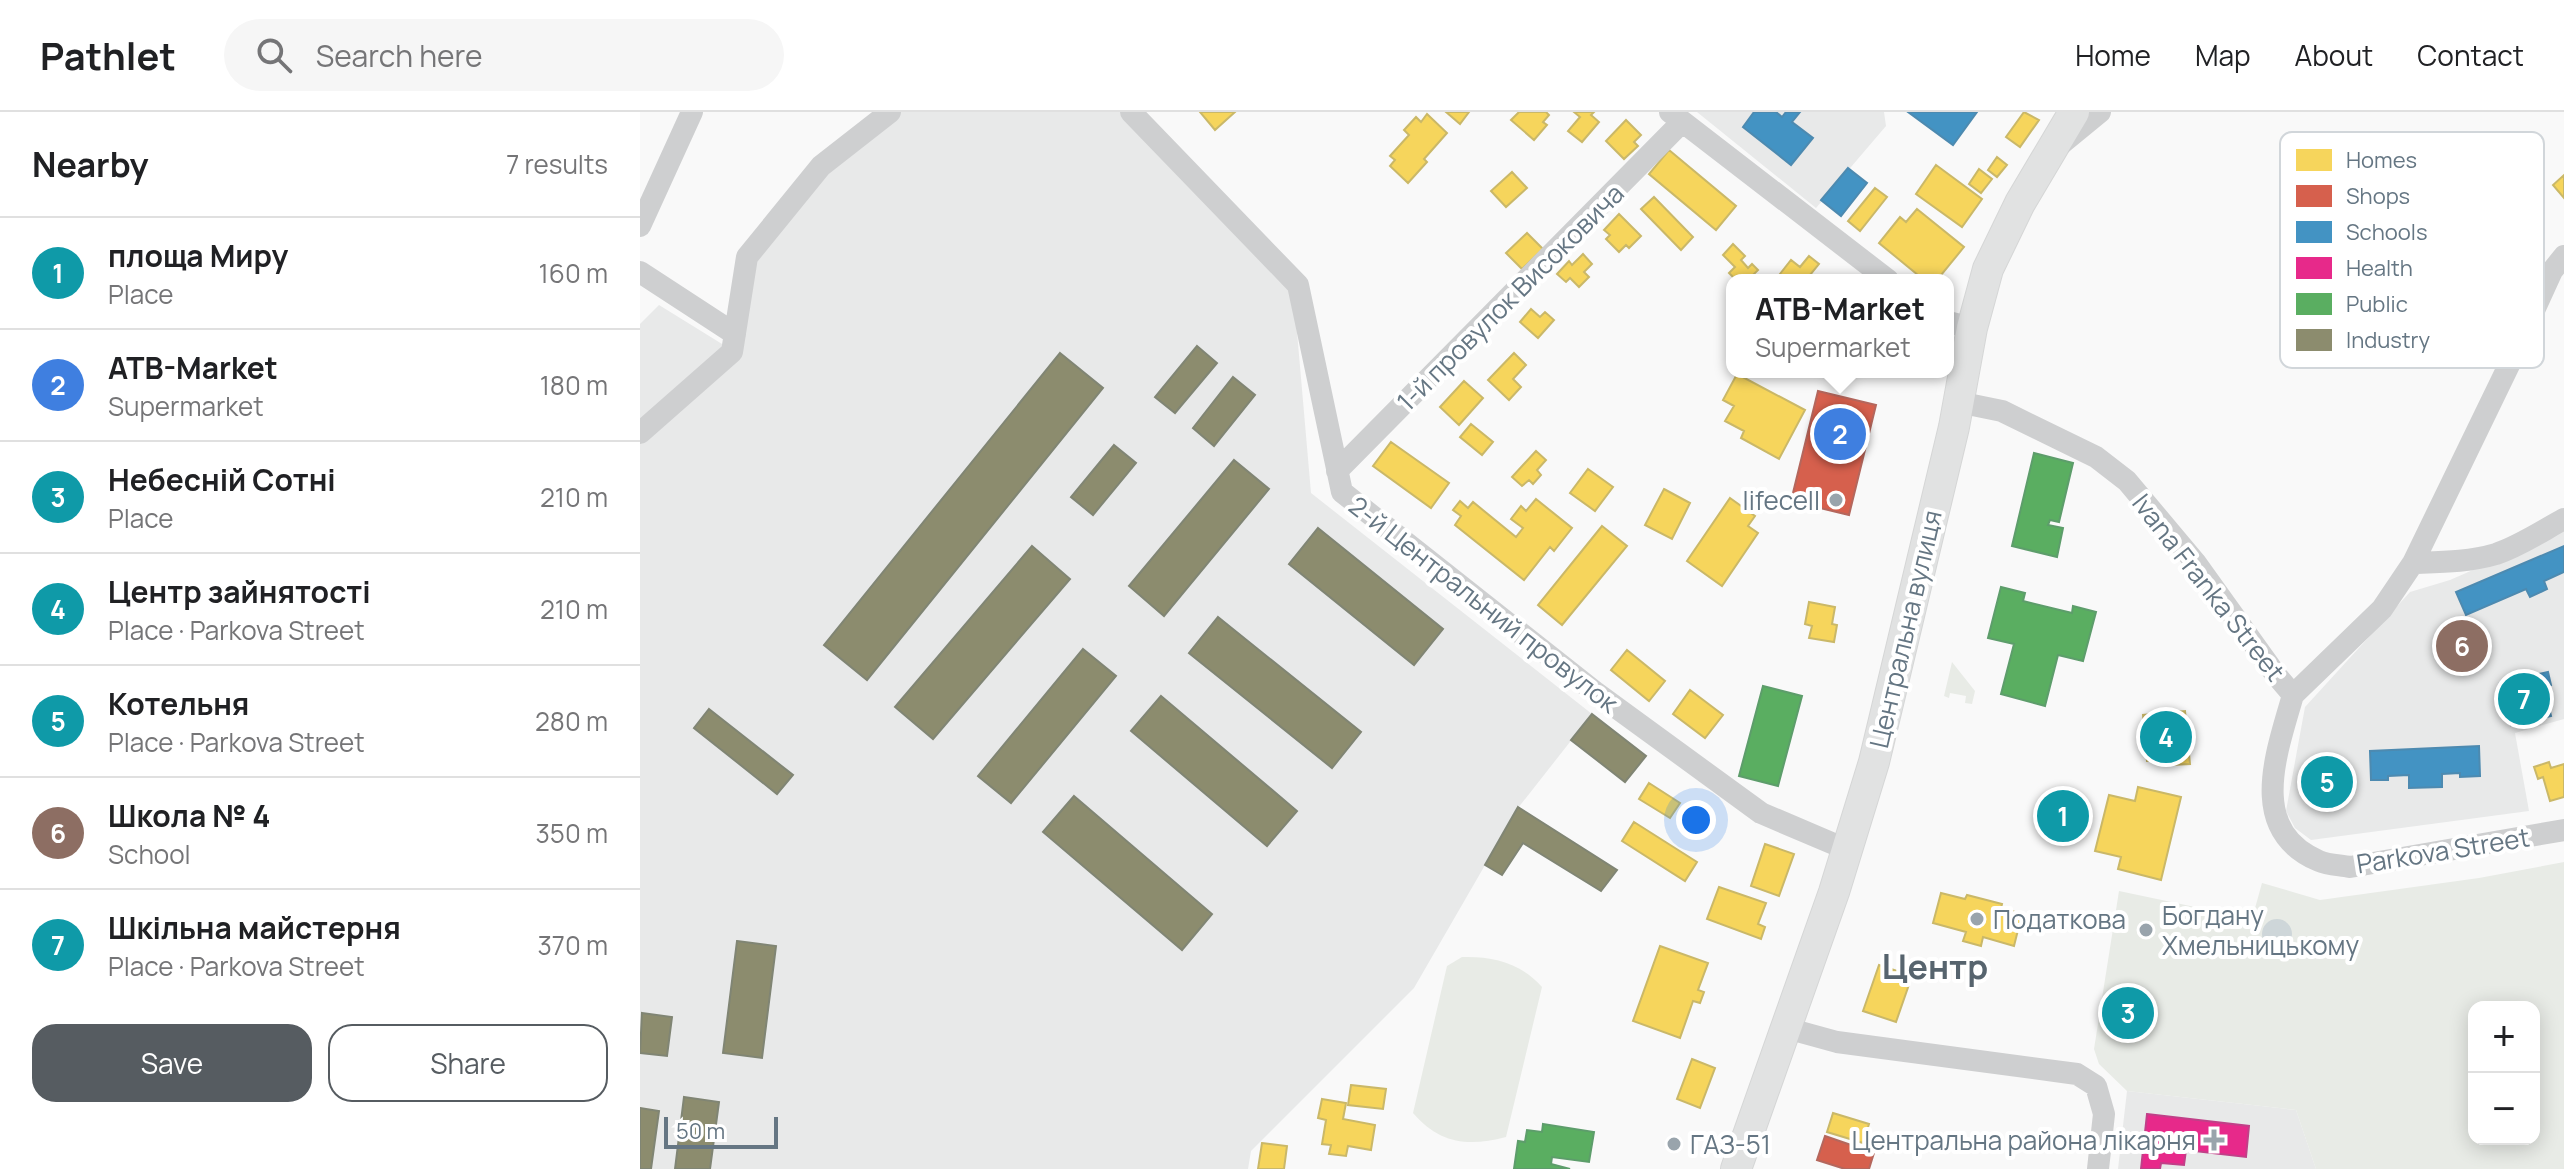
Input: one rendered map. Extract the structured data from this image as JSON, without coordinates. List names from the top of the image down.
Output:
{
  "streets": {
    "highway": ["Центральна вулиця"],
    "street": [
      "1-й провулок Високовича",
      "Ivana Franka Street",
      "2-й Центральний провулок",
      "Parkova Street"
    ]
  },
  "crossings": [
    ["1-й провулок Високовича", "2-й Центральний провулок"],
    ["Ivana Franka Street", "Центральна вулиця"],
    ["Ivana Franka Street", "Parkova Street"],
    ["2-й Центральний провулок", "Центральна вулиця"]
  ],
  "districts": ["Центр"],
  "places": {
    "other": [
      "lifecell",
      "Податкова",
      "Богдану Хмельницькому",
      "ГАЗ-51"
    ],
    "health": ["Центральна района лікарня"]
  },
  "legend": [
    "Homes",
    "Shops",
    "Schools",
    "Health",
    "Public",
    "Industry"
  ],
  "scale_bar": "50 m",
  "page": {
    "header": "Pathlet",
    "search": "Search here",
    "nav": [
      "Home",
      "Map",
      "About",
      "Contact"
    ],
    "heading": ["Nearby", "7 results"],
    "list": [
      {
        "mark": "1",
        "name": "площа Миру",
        "note": "Place",
        "value": "160 m"
      },
      {
        "mark": "2",
        "name": "ATB-Market",
        "note": "Supermarket",
        "value": "180 m"
      },
      {
        "mark": "3",
        "name": "Небесній Сотні",
        "note": "Place",
        "value": "210 m"
      },
      {
        "mark": "4",
        "name": "Центр зайнятості",
        "note": "Place · Parkova Street",
        "value": "210 m"
      },
      {
        "mark": "5",
        "name": "Котельня",
        "note": "Place · Parkova Street",
        "value": "280 m"
      },
      {
        "mark": "6",
        "name": "Школа № 4",
        "note": "School",
        "value": "350 m"
      },
      {
        "mark": "7",
        "name": "Шкільна майстерня",
        "note": "Place · Parkova Street",
        "value": "370 m"
      }
    ],
    "popup": ["ATB-Market", "Supermarket"],
    "pins": [
      "2",
      "6",
      "7",
      "4",
      "5",
      "1",
      "3"
    ],
    "buttons": ["Save", "Share"],
    "map_buttons": ["+", "−"],
    "scale": "50 m"
  }
}
